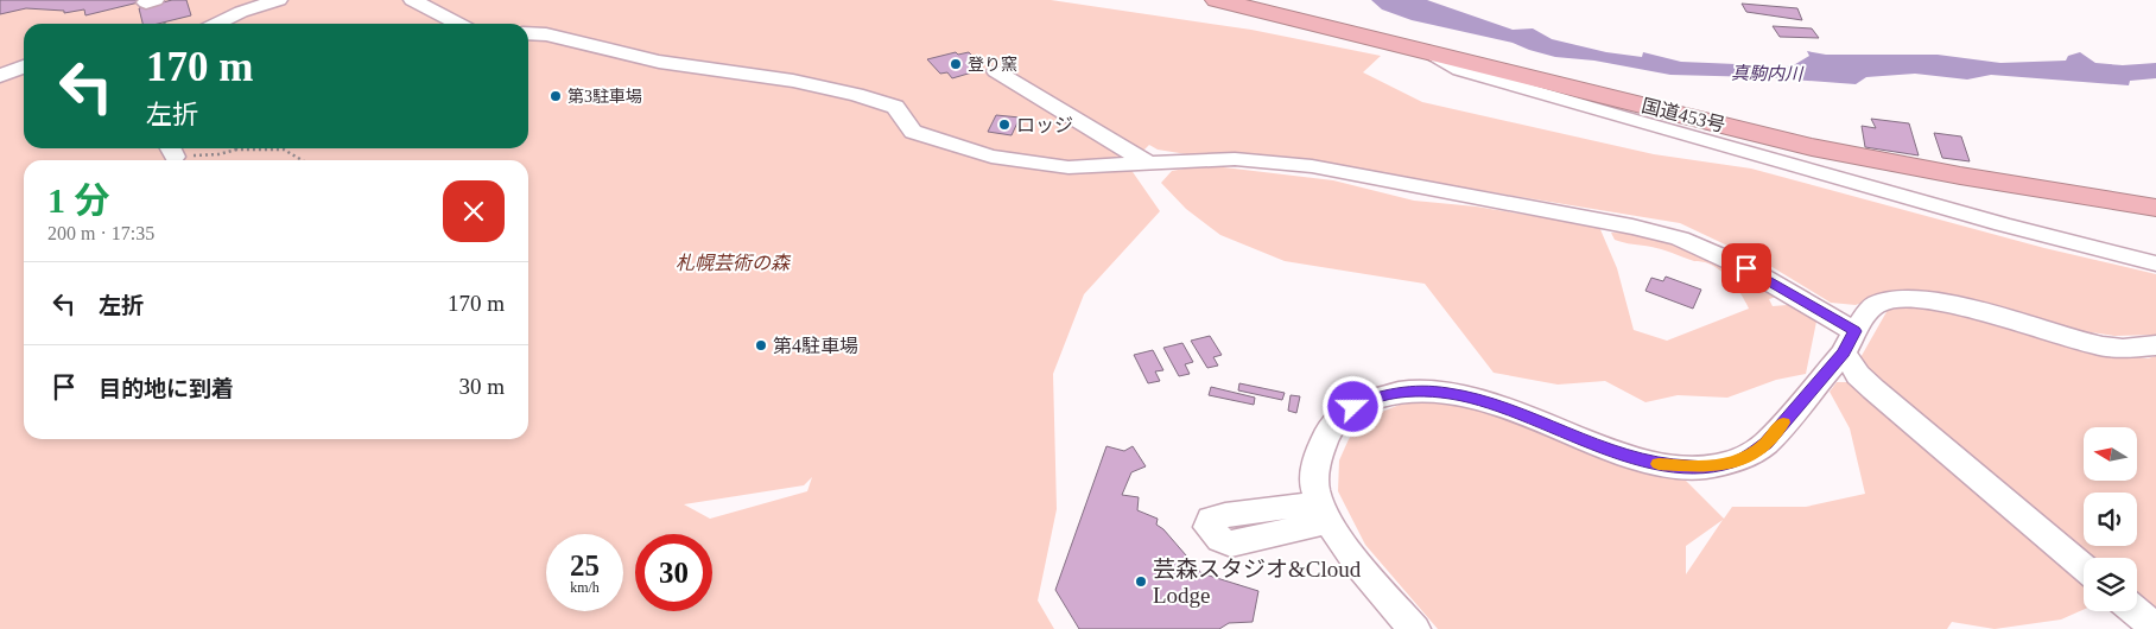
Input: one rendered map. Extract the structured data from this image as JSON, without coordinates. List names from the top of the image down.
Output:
{
  "streets": {
    "highway": ["国道453号"]
  },
  "water": ["真駒内川"],
  "parks": ["札幌芸術の森"],
  "places": [
    "登り窯",
    "第3駐車場",
    "ロッジ",
    "第4駐車場",
    "芸森スタジオ&Cloud Lodge"
  ],
  "north": "left",
  "page": {
    "turn": ["170 m", "左折"],
    "heading": ["1 分", "200 m · 17:35"],
    "list": [
      {
        "name": "左折",
        "value": "170 m"
      },
      {
        "name": "目的地に到着",
        "value": "30 m"
      }
    ],
    "speed": "25 km/h",
    "limit": "30"
  }
}
